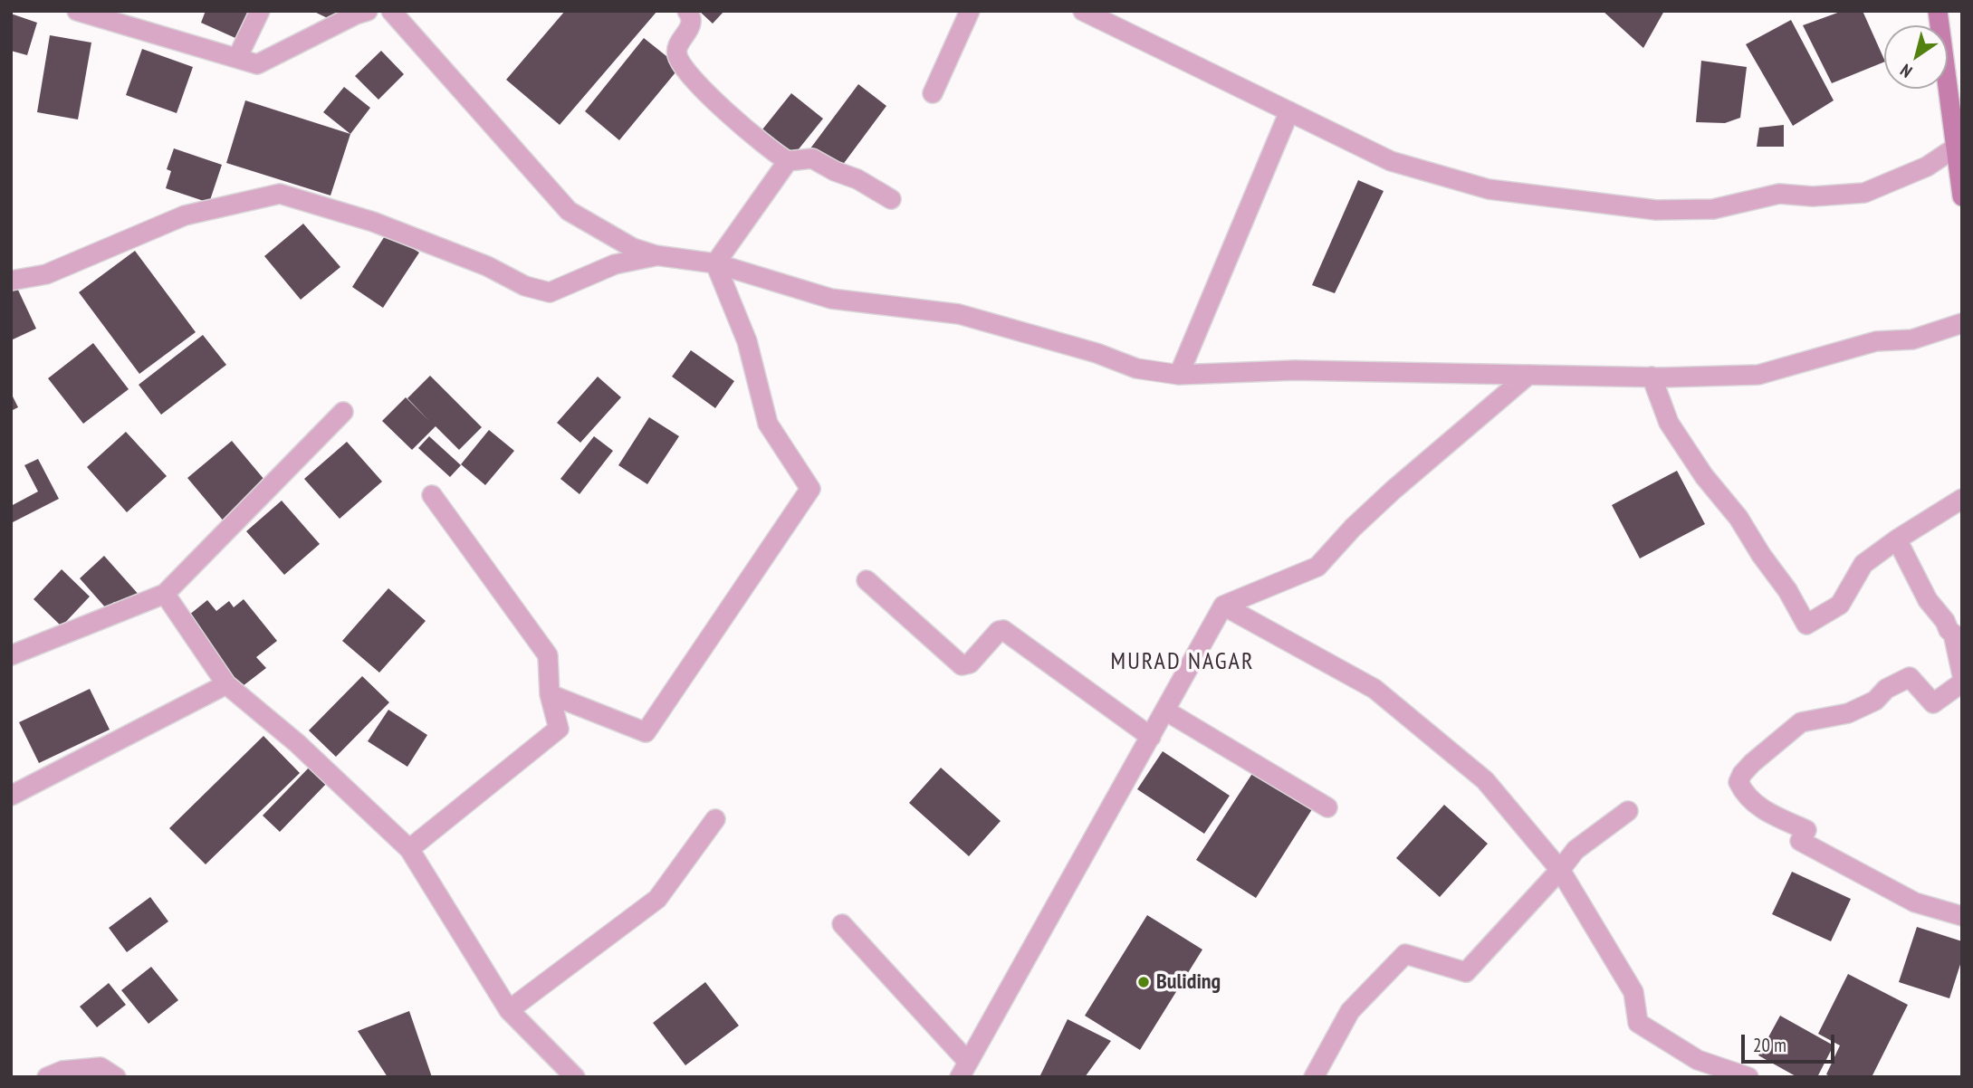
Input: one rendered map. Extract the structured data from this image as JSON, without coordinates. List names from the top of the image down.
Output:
{
  "districts": ["MURAD NAGAR"],
  "places": ["Buliding"],
  "scale_bar": "20 m",
  "north": "bottom left"
}
